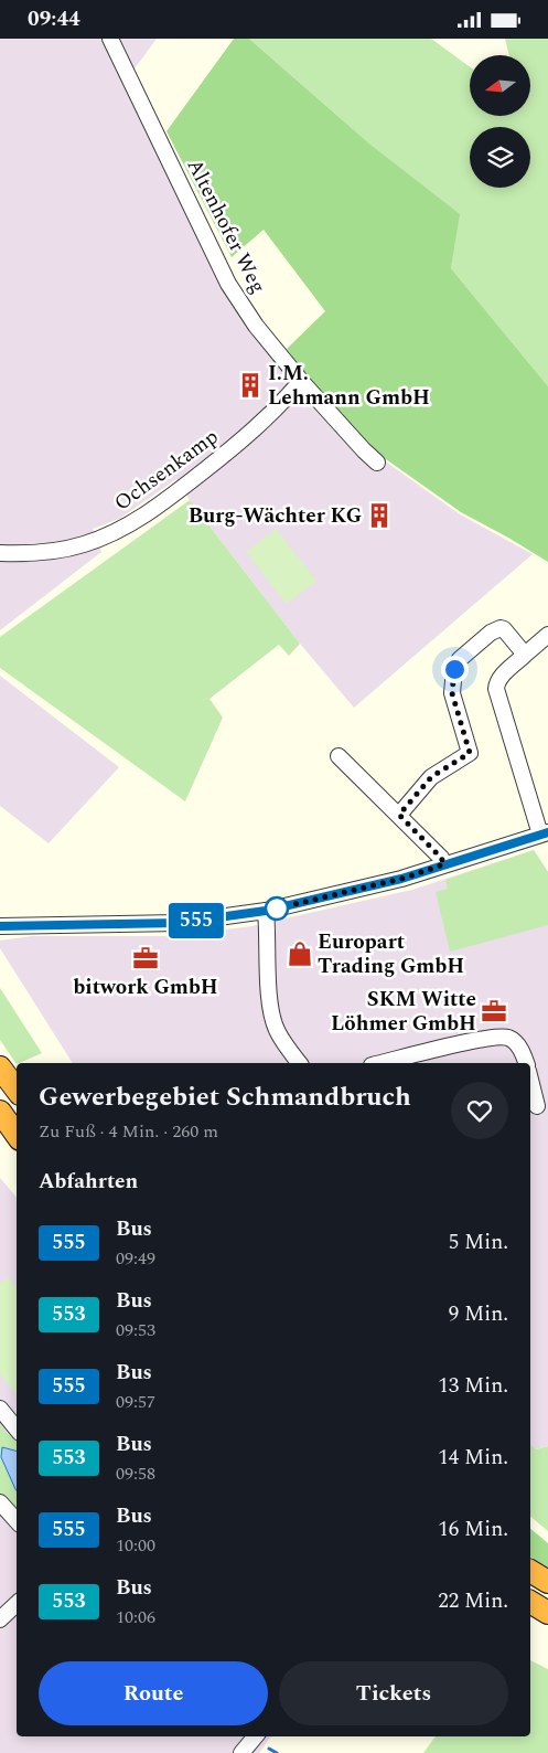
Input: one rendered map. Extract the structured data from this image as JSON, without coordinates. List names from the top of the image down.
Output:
{
  "streets": {
    "street": ["Altenhofer Weg", "Ochsenkamp"]
  },
  "crossings": [
    ["Altenhofer Weg", "Ochsenkamp"]
  ],
  "places": {
    "building": ["I.M. Lehmann GmbH", "Burg-Wächter KG"],
    "shop": ["Europart Trading GmbH"],
    "office": ["bitwork GmbH", "SKM Witte Löhmer GmbH"]
  },
  "lines": ["bus line 555"],
  "north": "left",
  "page": {
    "status": "09:44",
    "on_map": "555",
    "heading": [
      ["Gewerbegebiet Schmandbruch", "Zu Fuß · 4 Min. · 260 m"],
      "Abfahrten"
    ],
    "list": [
      {
        "mark": "555",
        "name": "Bus",
        "note": "09:49",
        "value": "5 Min."
      },
      {
        "mark": "553",
        "name": "Bus",
        "note": "09:53",
        "value": "9 Min."
      },
      {
        "mark": "555",
        "name": "Bus",
        "note": "09:57",
        "value": "13 Min."
      },
      {
        "mark": "553",
        "name": "Bus",
        "note": "09:58",
        "value": "14 Min."
      },
      {
        "mark": "555",
        "name": "Bus",
        "note": "10:00",
        "value": "16 Min."
      },
      {
        "mark": "553",
        "name": "Bus",
        "note": "10:06",
        "value": "22 Min."
      }
    ],
    "buttons": ["Route", "Tickets"]
  }
}
